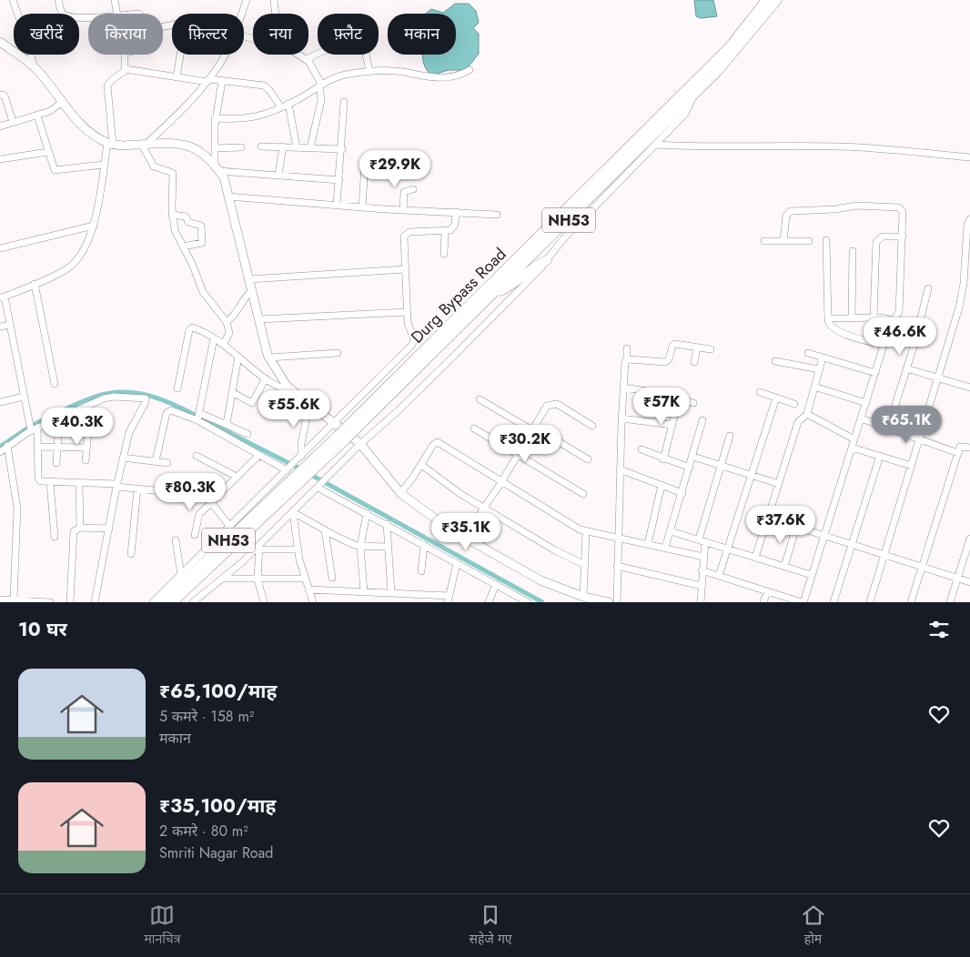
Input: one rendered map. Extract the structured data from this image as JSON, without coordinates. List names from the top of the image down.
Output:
{
  "streets": {
    "highway": ["NH53", "Durg Bypass Road"]
  },
  "page": {
    "chip": [
      "खरीदें",
      "किराया",
      "फ़िल्टर",
      "नया",
      "फ़्लैट",
      "मकान"
    ],
    "price": [
      "₹29.9K",
      "₹46.6K",
      "₹57K",
      "₹55.6K",
      "₹65.1K",
      "₹40.3K",
      "₹30.2K",
      "₹80.3K",
      "₹37.6K",
      "₹35.1K"
    ],
    "heading": "10 घर",
    "list": [
      {
        "name": "₹65,100/माह",
        "note": "5 कमरे · 158 m² · मकान"
      },
      {
        "name": "₹35,100/माह",
        "note": "2 कमरे · 80 m² · Smriti Nagar Road"
      }
    ],
    "tabs": ["मानचित्र", "सहेजे गए", "होम"]
  }
}
